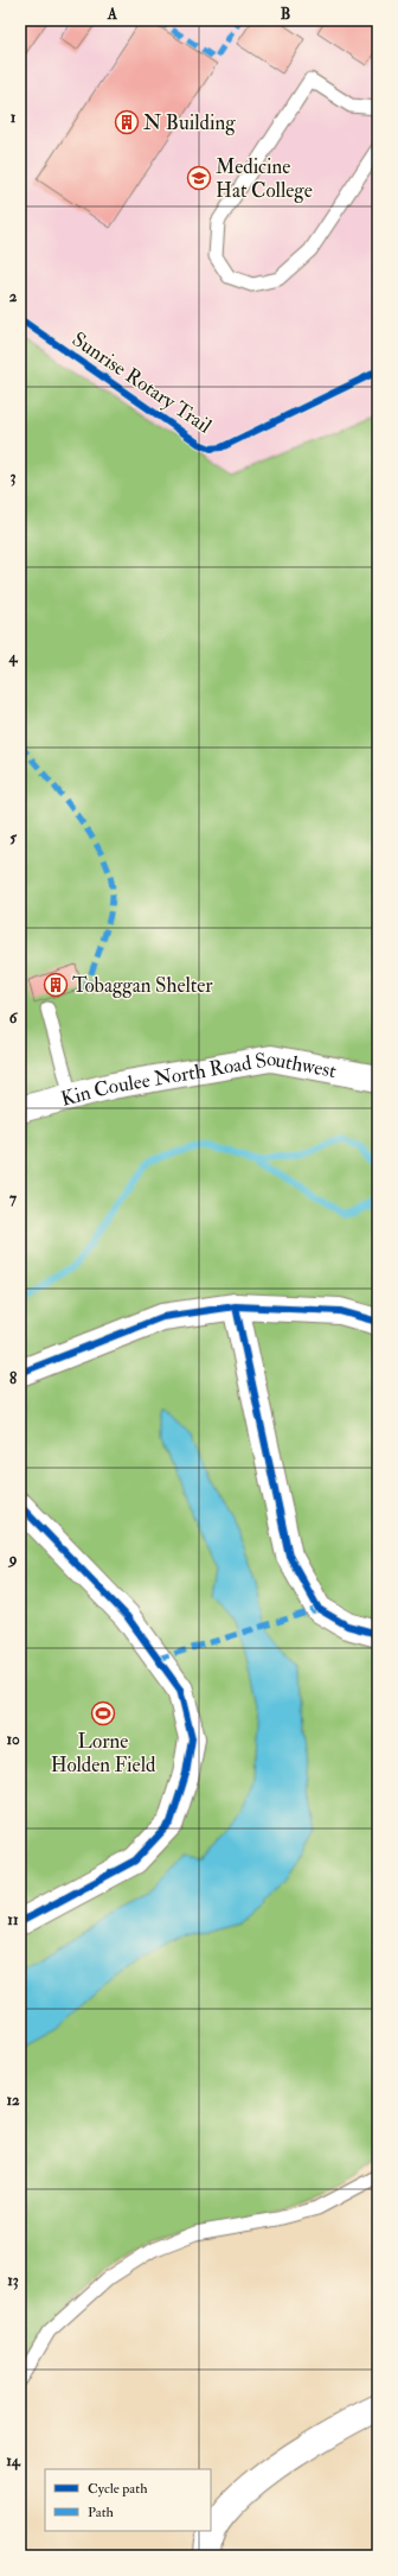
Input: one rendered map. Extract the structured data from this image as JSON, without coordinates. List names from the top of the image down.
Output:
{
  "streets": {
    "street": ["Kin Coulee North Road Southwest"],
    "cycle path": ["Sunrise Rotary Trail"]
  },
  "places": {
    "building": ["N Building", "Tobaggan Shelter"],
    "school or university": ["Medicine Hat College"],
    "sports": ["Lorne Holden Field"]
  },
  "legend": ["Cycle path", "Path"],
  "grid": {
    "columns": ["A", "B"],
    "rows": [
      "1",
      "2",
      "3",
      "4",
      "5",
      "6",
      "7",
      "8",
      "9",
      "10",
      "11",
      "12",
      "13",
      "14"
    ]
  }
}
